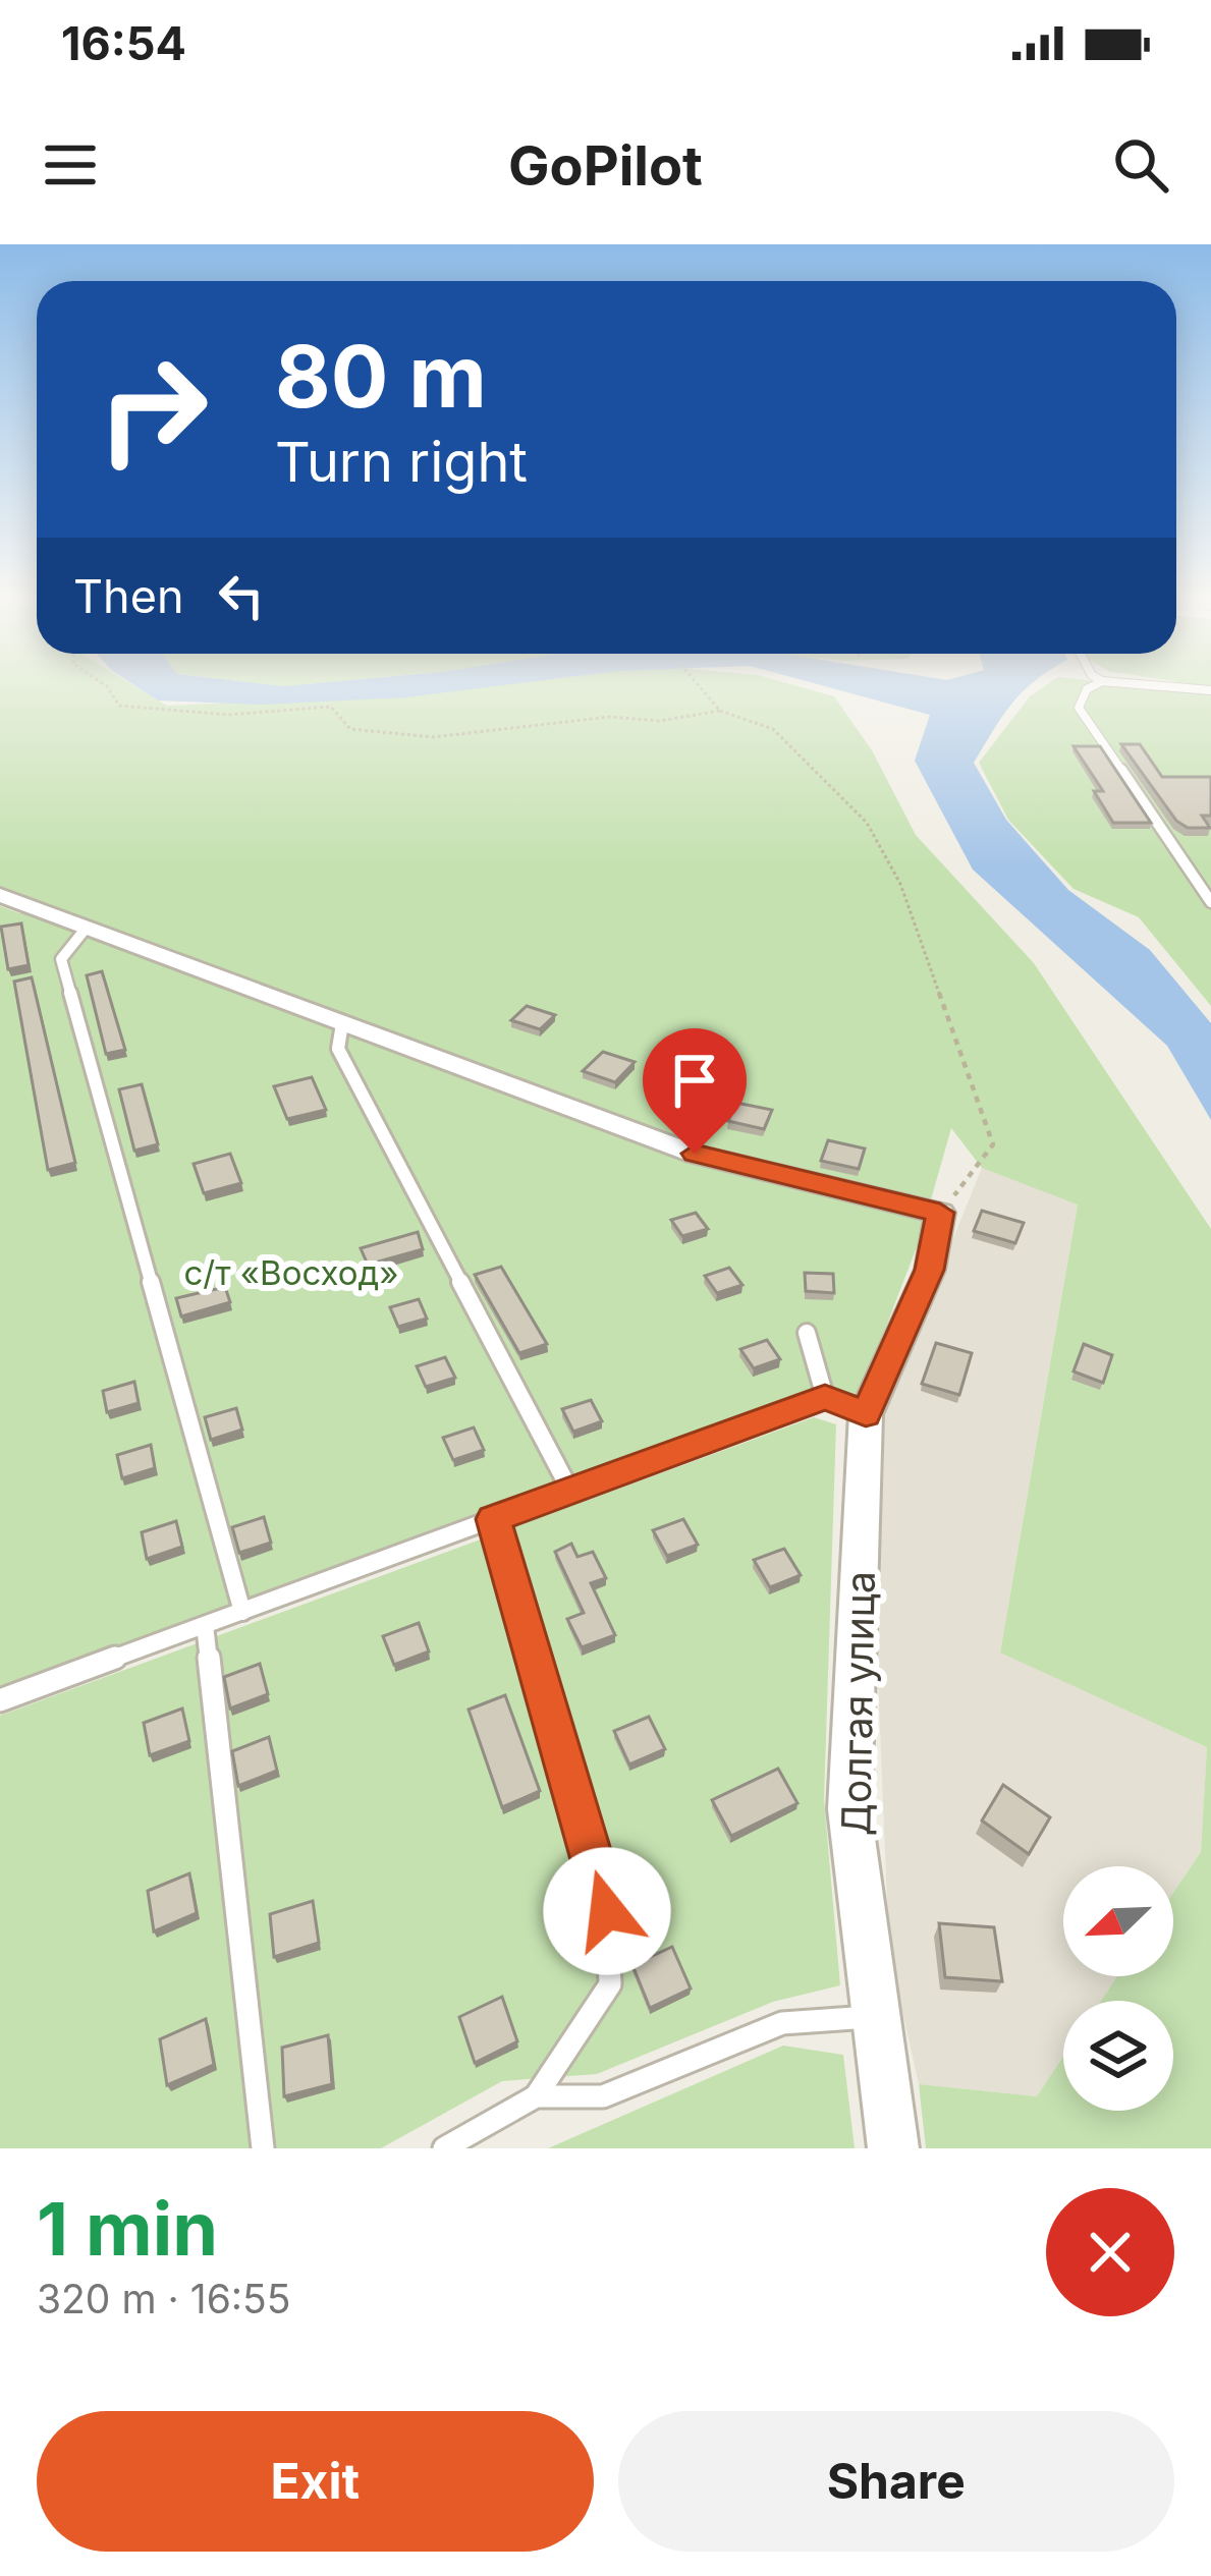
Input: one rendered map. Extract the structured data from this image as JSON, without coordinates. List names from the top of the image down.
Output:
{
  "streets": {
    "street": ["Долгая улица"]
  },
  "parks": ["с/т «Восход»"],
  "north": "bottom left",
  "page": {
    "status": "16:54",
    "header": "GoPilot",
    "turn": ["80 m", "Turn right"],
    "then": "Then",
    "heading": ["1 min", "320 m · 16:55"],
    "buttons": ["Exit", "Share"]
  }
}
